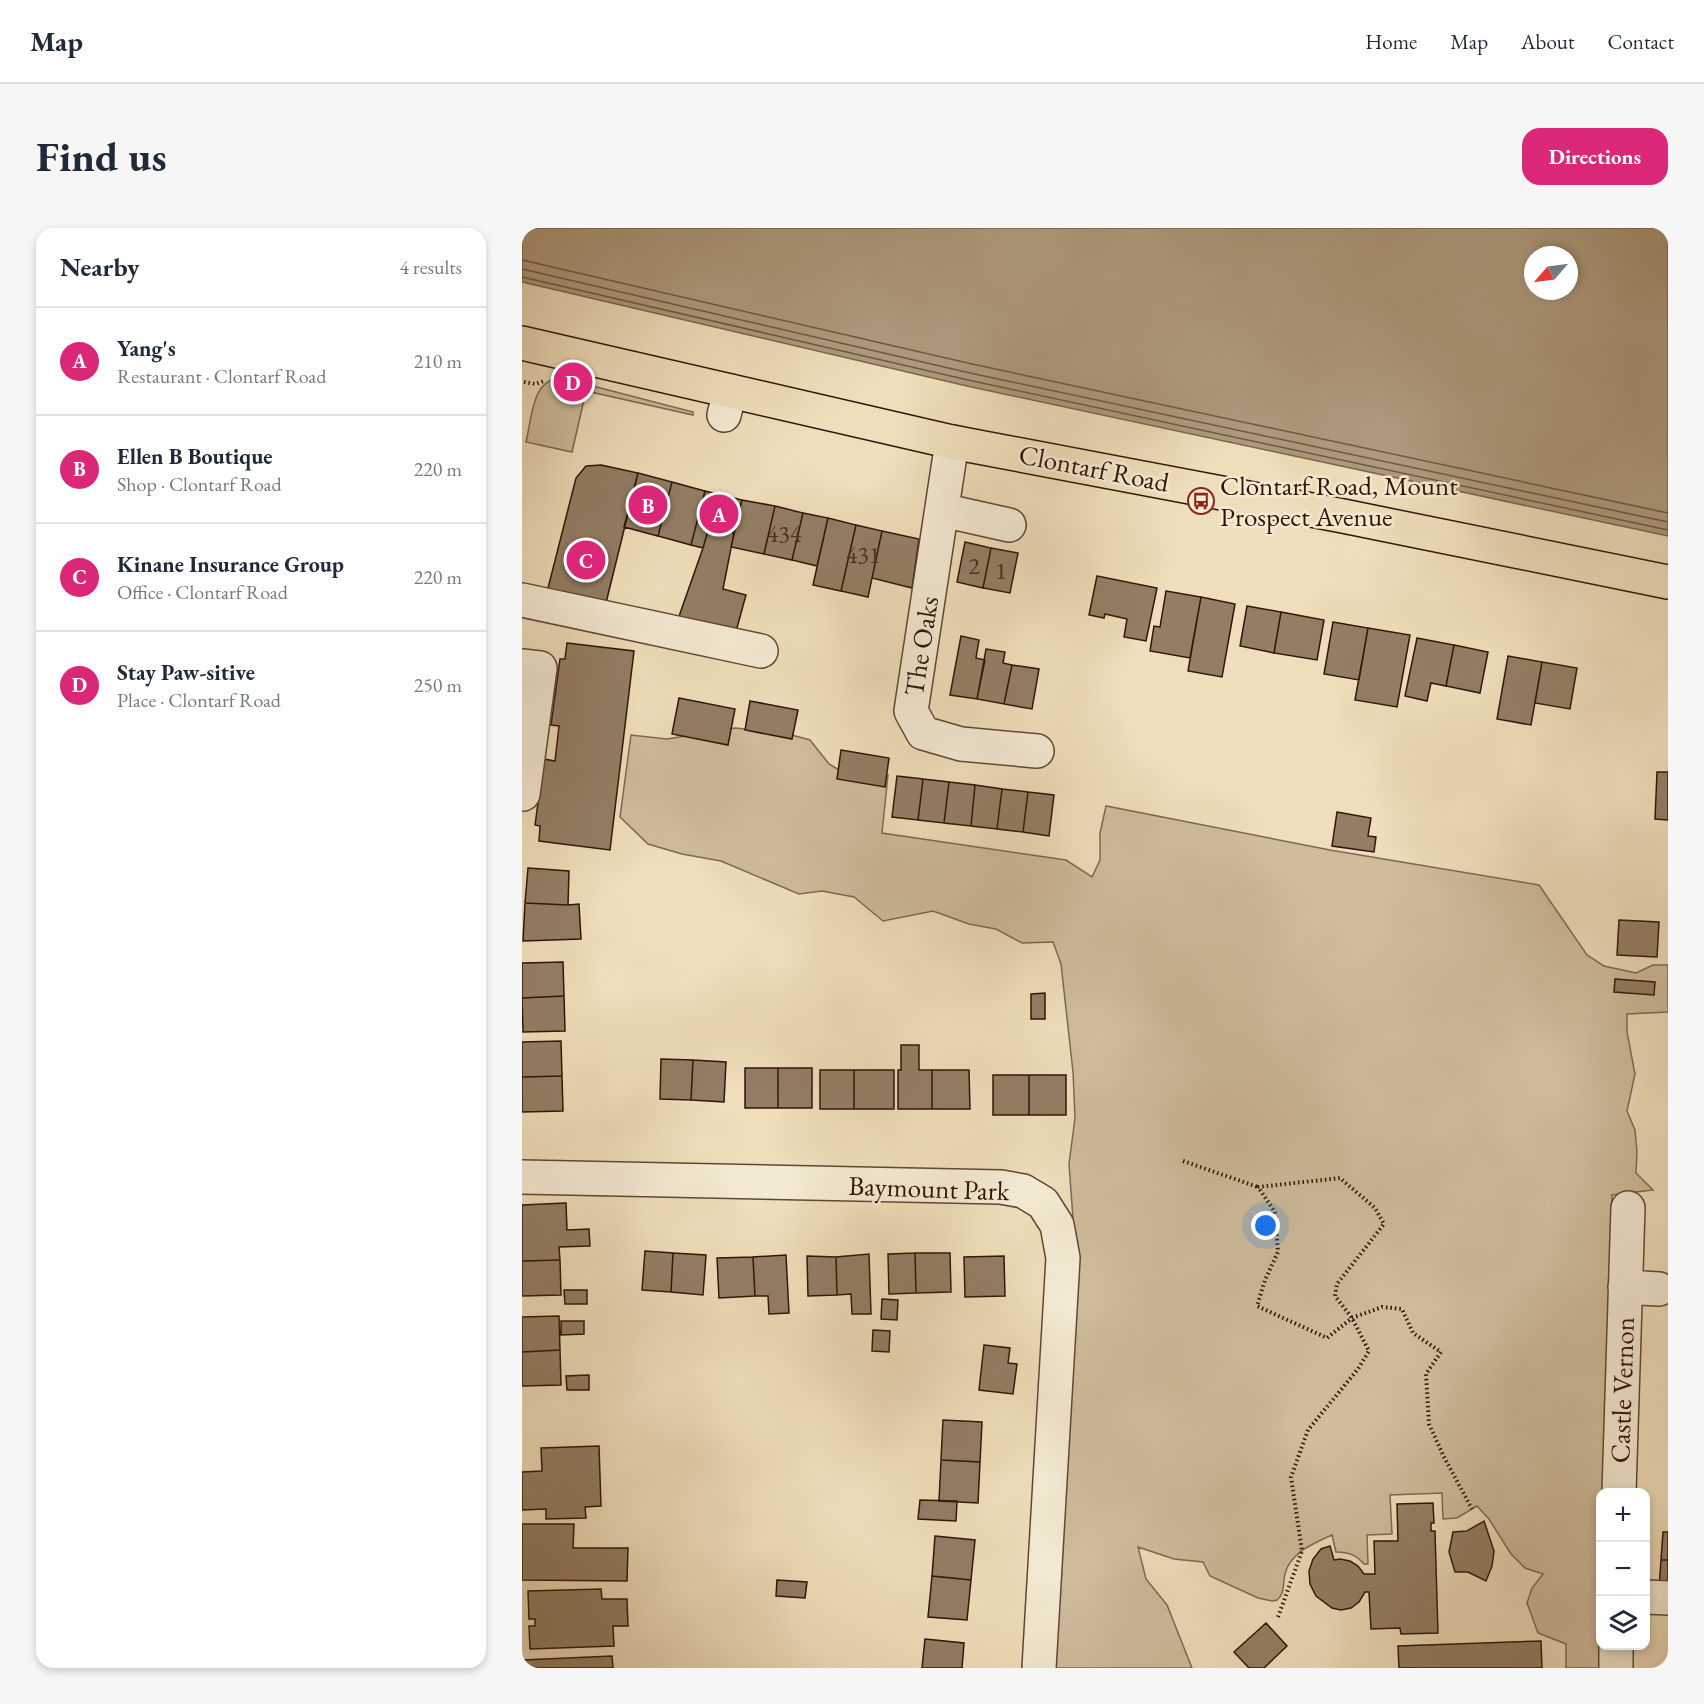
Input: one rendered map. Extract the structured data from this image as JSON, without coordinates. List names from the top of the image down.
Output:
{
  "streets": {
    "main road": ["Clontarf Road"],
    "street": ["The Oaks", "Baymount Park", "Castle Vernon"]
  },
  "crossings": [
    ["Clontarf Road", "The Oaks"]
  ],
  "places": {
    "bus stop": ["Clontarf Road, Mount Prospect Avenue"]
  },
  "house_numbers": [
    "434",
    "431",
    "2",
    "1"
  ],
  "north": "bottom left",
  "page": {
    "header": "Map",
    "nav": [
      "Home",
      "Map",
      "About",
      "Contact"
    ],
    "buttons": "Directions",
    "title": "Find us",
    "heading": ["Nearby", "4 results"],
    "list": [
      {
        "mark": "A",
        "name": "Yang's",
        "note": "Restaurant · Clontarf Road",
        "value": "210 m"
      },
      {
        "mark": "B",
        "name": "Ellen B Boutique",
        "note": "Shop · Clontarf Road",
        "value": "220 m"
      },
      {
        "mark": "C",
        "name": "Kinane Insurance Group",
        "note": "Office · Clontarf Road",
        "value": "220 m"
      },
      {
        "mark": "D",
        "name": "Stay Paw-sitive",
        "note": "Place · Clontarf Road",
        "value": "250 m"
      }
    ],
    "pins": [
      "D",
      "B",
      "A",
      "C"
    ],
    "map_buttons": ["+", "−"]
  }
}
